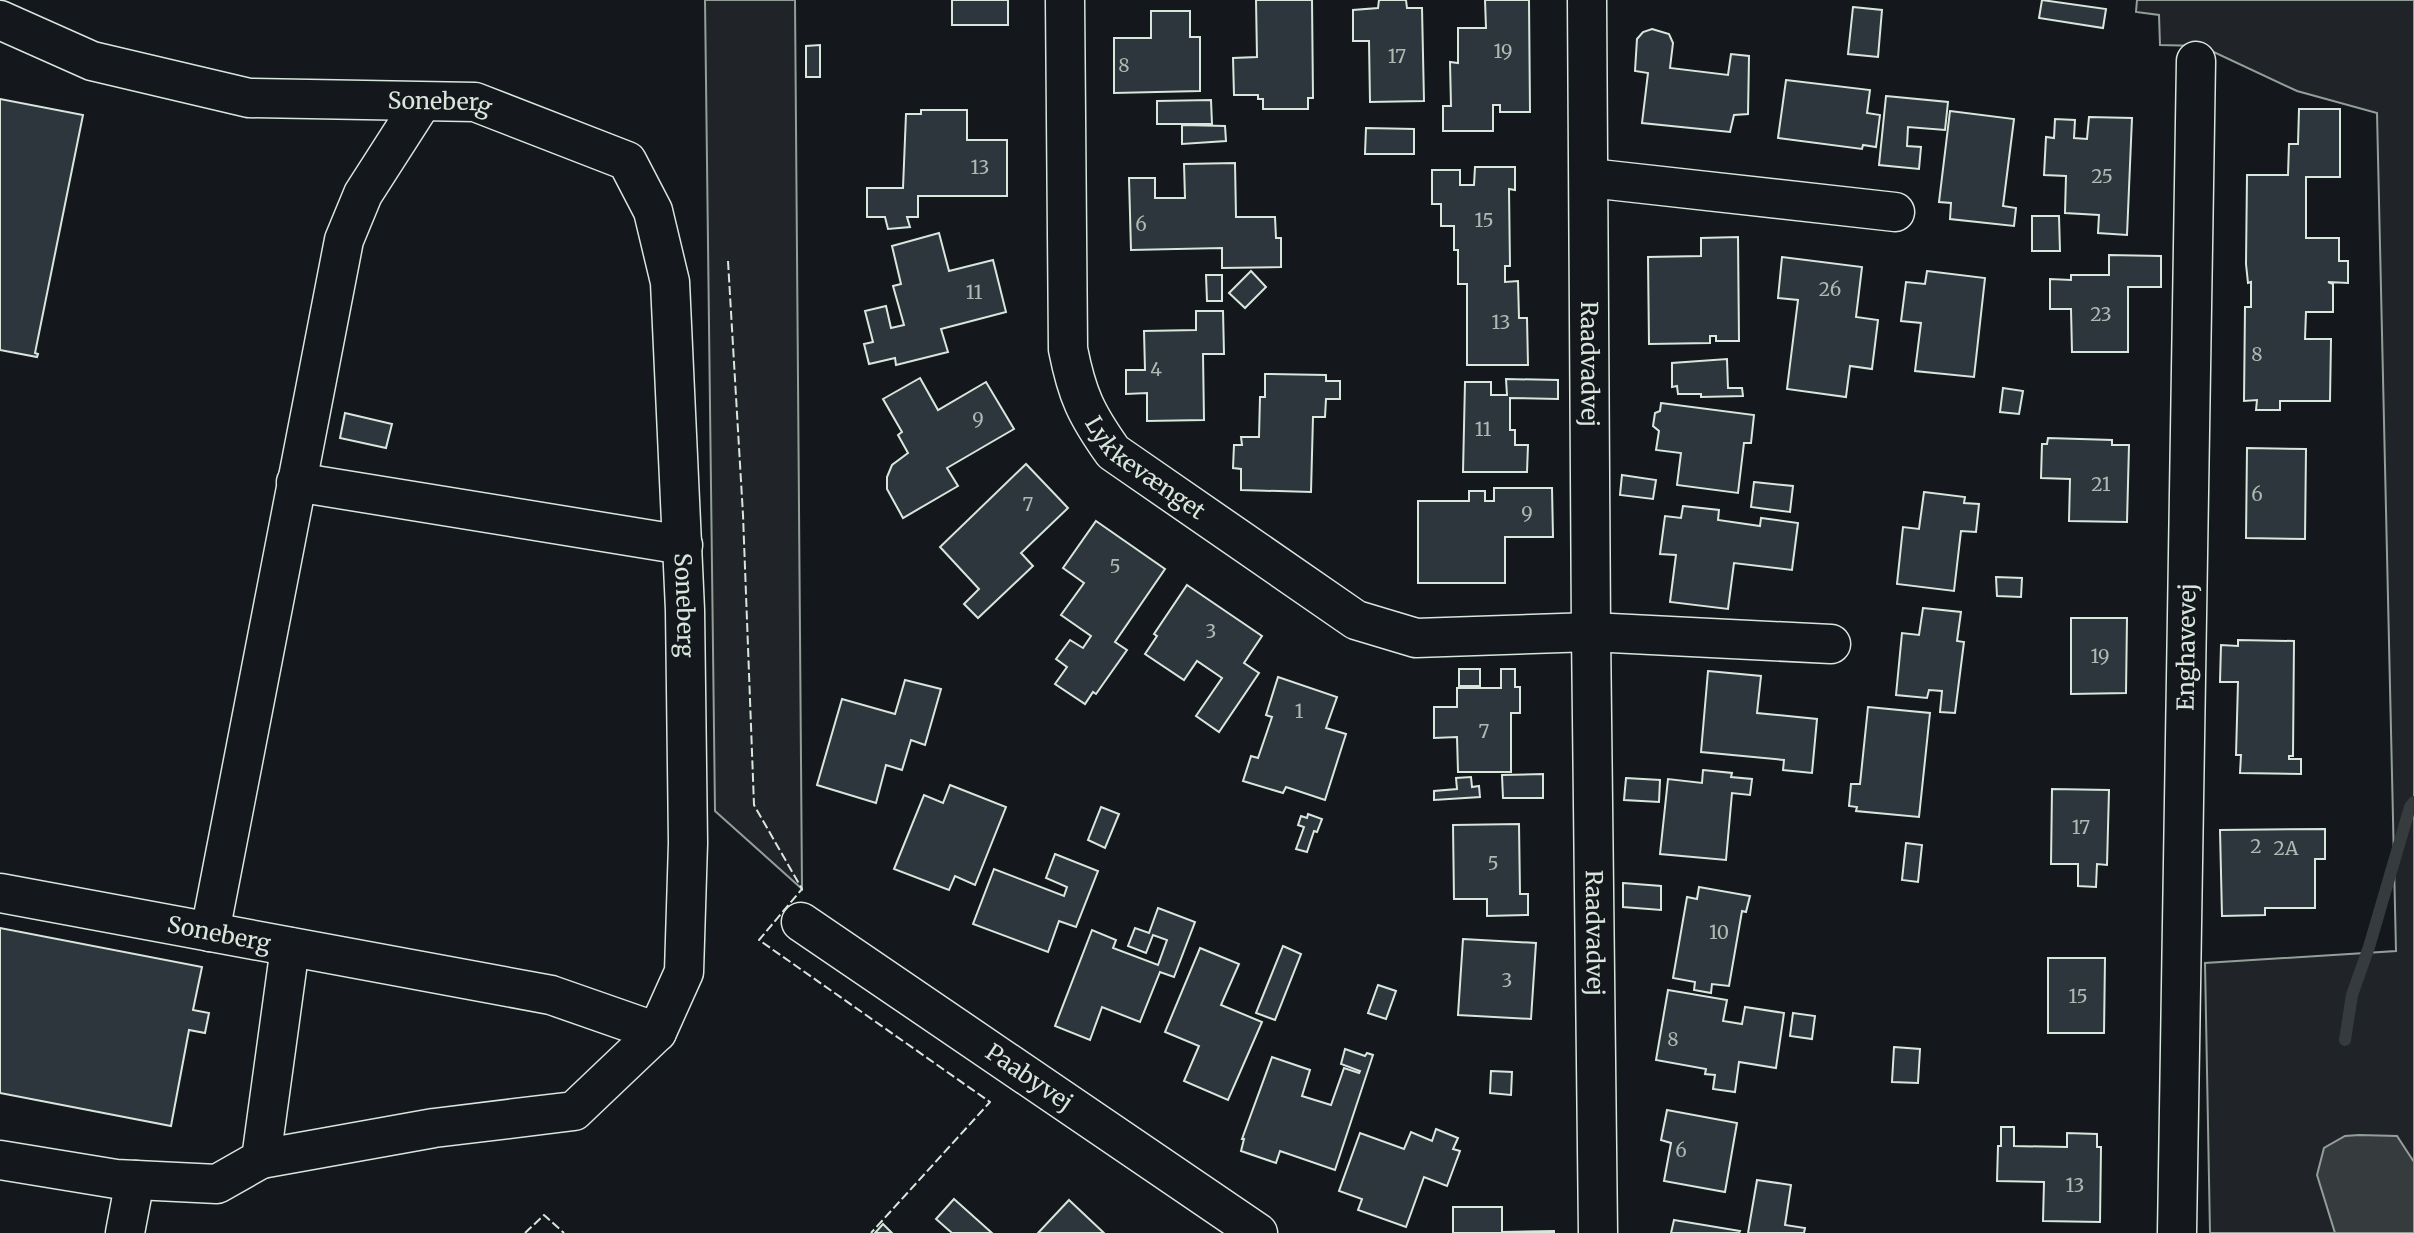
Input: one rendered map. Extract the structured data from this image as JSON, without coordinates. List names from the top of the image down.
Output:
{
  "streets": {
    "street": [
      "Soneberg",
      "Raadvadvej",
      "Lykkevænget",
      "Enghavevej",
      "Paabyvej"
    ]
  },
  "crossings": [
    ["Raadvadvej", "Lykkevænget"]
  ],
  "house_numbers": [
    "19",
    "17",
    "8",
    "13",
    "25",
    "15",
    "6",
    "26",
    "11",
    "23",
    "13",
    "8",
    "4",
    "9",
    "11",
    "21",
    "6",
    "7",
    "9",
    "5",
    "3",
    "19",
    "1",
    "7",
    "17",
    "2",
    "2A",
    "5",
    "10",
    "3",
    "15",
    "8",
    "6",
    "13"
  ]
}
